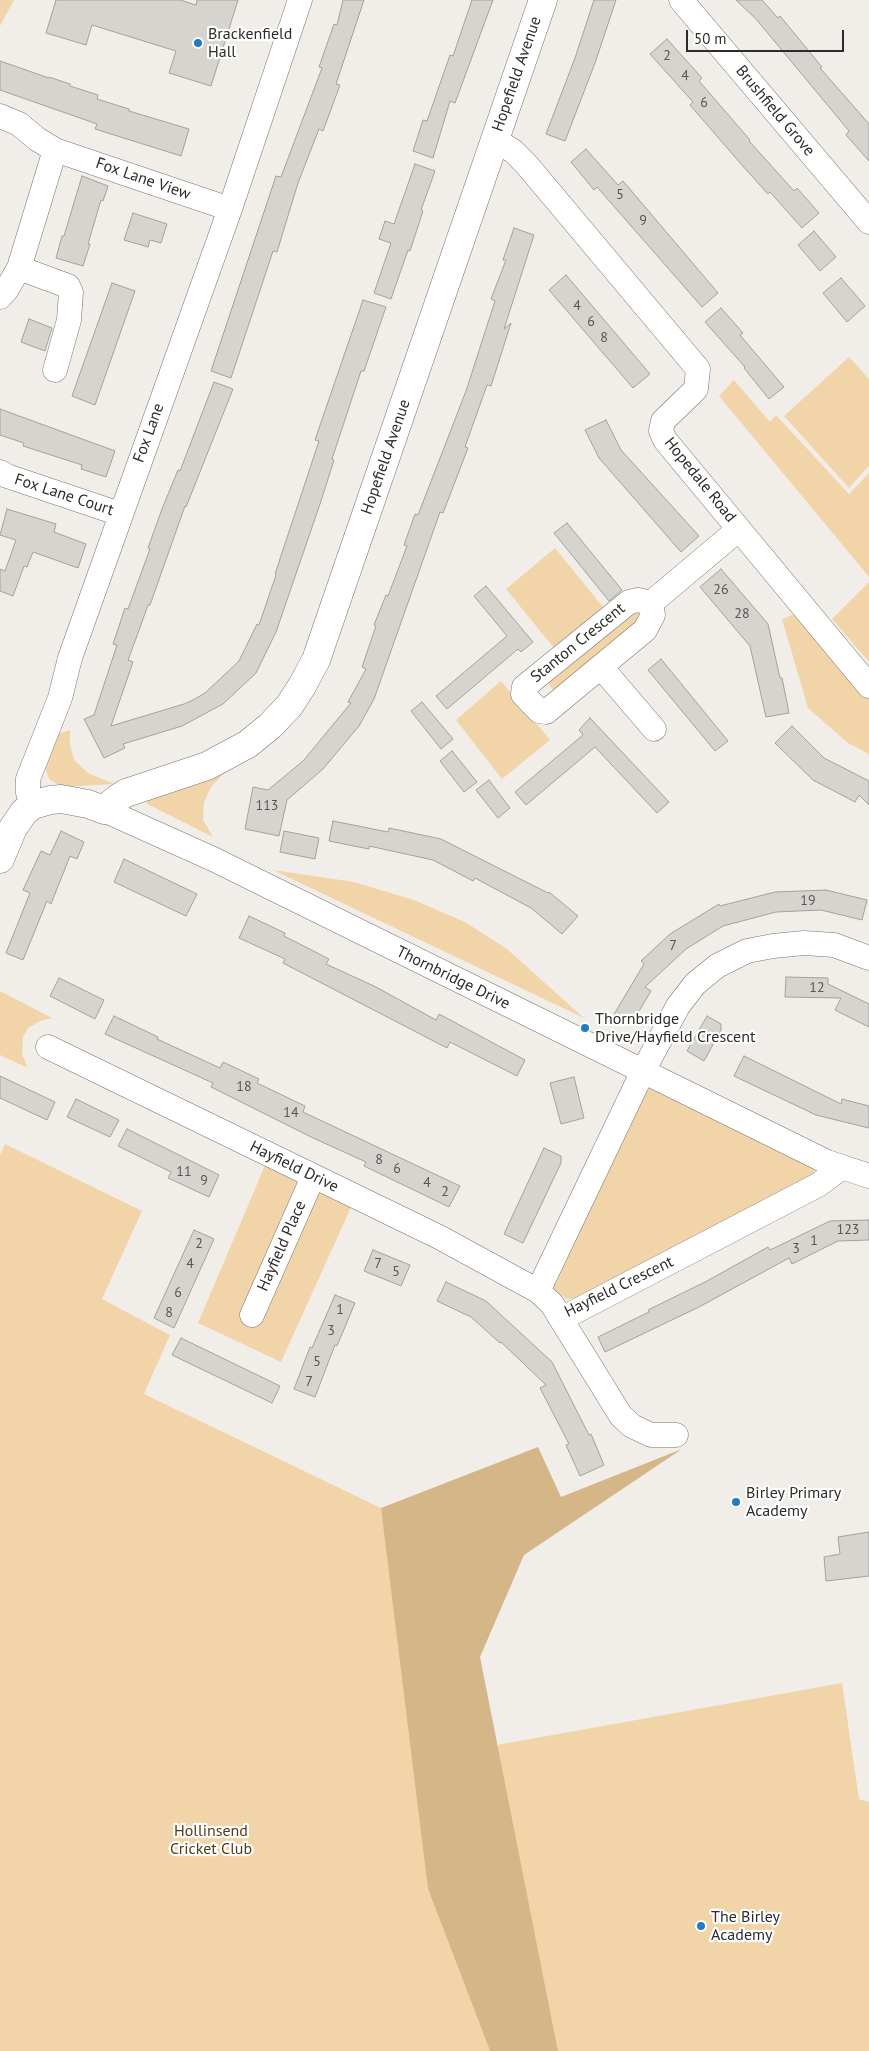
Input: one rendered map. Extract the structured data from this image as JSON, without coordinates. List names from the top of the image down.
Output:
{
  "streets": {
    "street": [
      "Hopefield Avenue",
      "Brushfield Grove",
      "Fox Lane View",
      "Fox Lane",
      "Hopedale Road",
      "Fox Lane Court",
      "Stanton Crescent",
      "Thornbridge Drive",
      "Hayfield Drive",
      "Hayfield Place",
      "Hayfield Crescent"
    ]
  },
  "crossings": [
    ["Hopefield Avenue", "Hopedale Road"],
    ["Hopefield Avenue", "Thornbridge Drive"],
    ["Fox Lane View", "Fox Lane"],
    ["Fox Lane", "Fox Lane Court"],
    ["Fox Lane", "Thornbridge Drive"],
    ["Hopedale Road", "Stanton Crescent"],
    ["Thornbridge Drive", "Hayfield Crescent"],
    ["Hayfield Drive", "Hayfield Place"],
    ["Hayfield Drive", "Hayfield Crescent"]
  ],
  "parks": ["Hollinsend Cricket Club"],
  "places": [
    "Brackenfield Hall",
    "Thornbridge Drive/Hayfield Crescent",
    "Birley Primary Academy",
    "The Birley Academy"
  ],
  "house_numbers": [
    "2",
    "4",
    "6",
    "5",
    "9",
    "4",
    "6",
    "8",
    "26",
    "28",
    "113",
    "19",
    "7",
    "12",
    "18",
    "14",
    "8",
    "6",
    "11",
    "9",
    "4",
    "2",
    "123",
    "1",
    "2",
    "3",
    "4",
    "7",
    "5",
    "6",
    "1",
    "8",
    "3",
    "5",
    "7"
  ],
  "scale_bar": "50 m"
}
